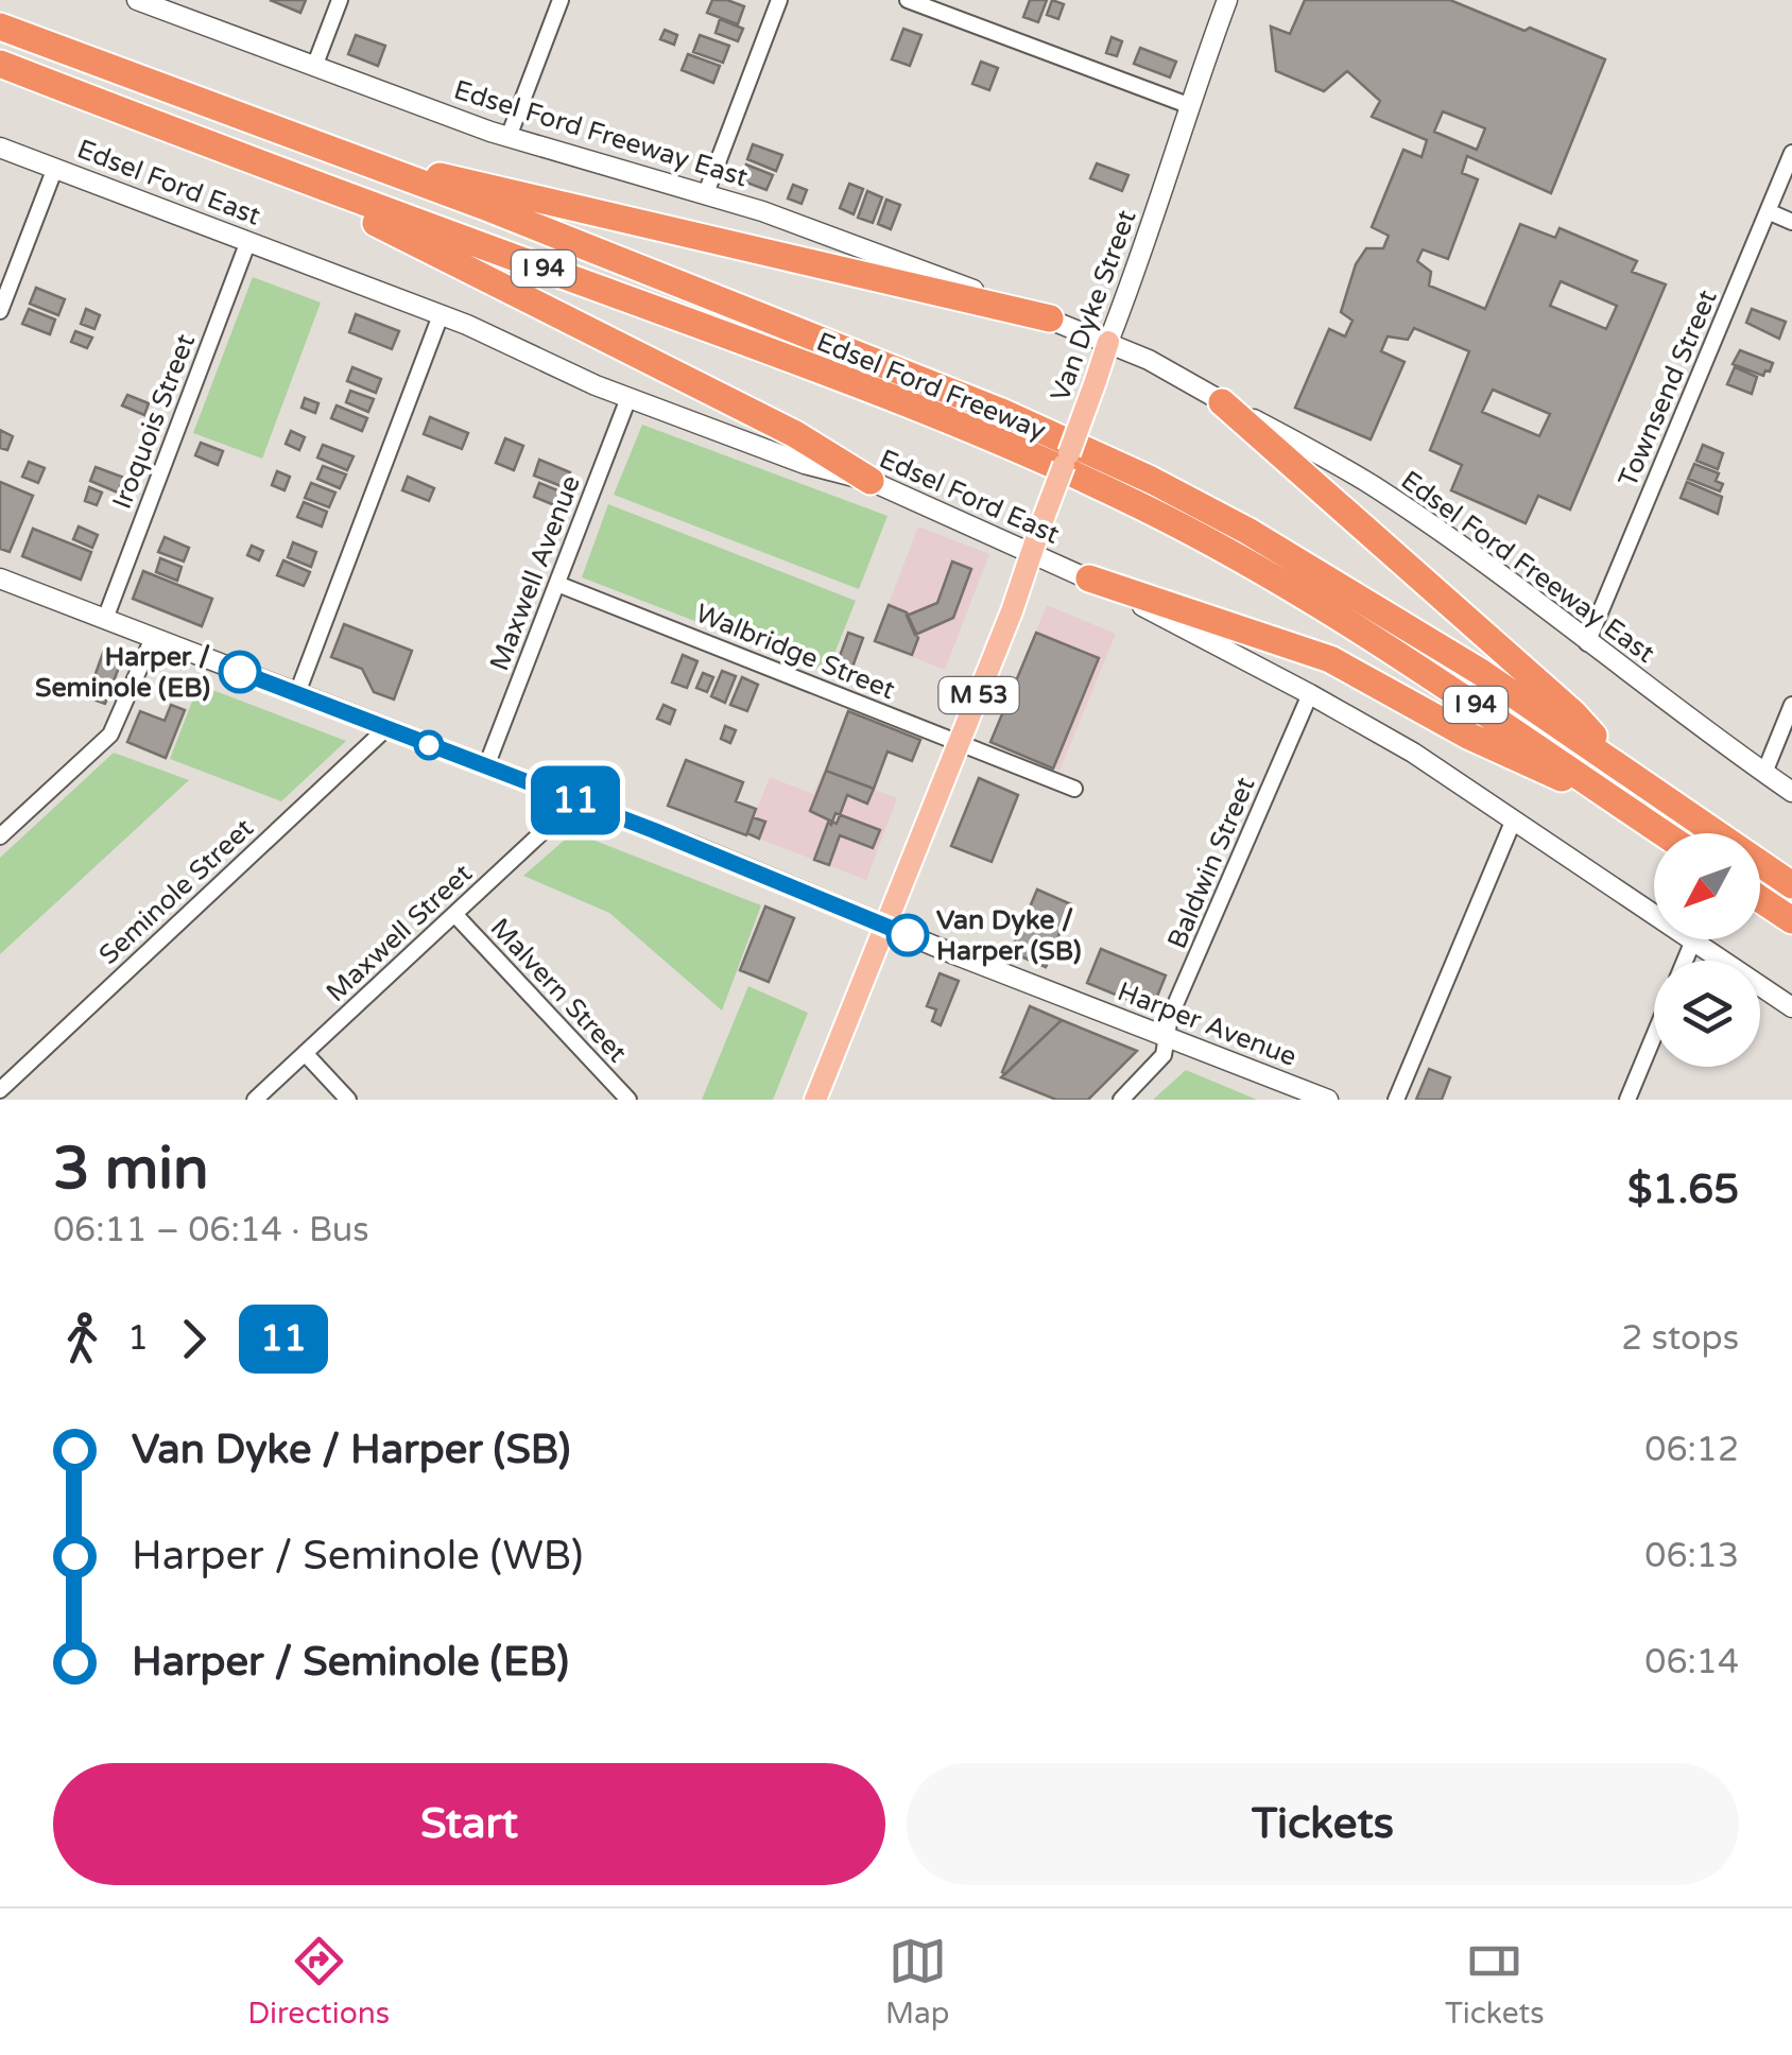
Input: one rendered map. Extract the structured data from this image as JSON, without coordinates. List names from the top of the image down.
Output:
{
  "streets": {
    "highway": ["I 94", "Edsel Ford Freeway"],
    "main road": ["Van Dyke Street", "M 53"],
    "street": [
      "Edsel Ford Freeway East",
      "Edsel Ford East",
      "Townsend Street",
      "Iroquois Street",
      "Maxwell Avenue",
      "Walbridge Street",
      "Baldwin Street",
      "Seminole Street",
      "Maxwell Street",
      "Malvern Street",
      "Harper Avenue"
    ]
  },
  "crossings": [
    ["Edsel Ford Freeway East", "Van Dyke Street"],
    ["Edsel Ford Freeway East", "Townsend Street"],
    ["Edsel Ford East", "Van Dyke Street"],
    ["Edsel Ford East", "Iroquois Street"],
    ["Edsel Ford East", "Maxwell Avenue"],
    ["Edsel Ford East", "Baldwin Street"],
    ["Van Dyke Street", "Walbridge Street"],
    ["Van Dyke Street", "Harper Avenue"],
    ["Iroquois Street", "Harper Avenue"],
    ["Maxwell Avenue", "Walbridge Street"],
    ["Maxwell Avenue", "Harper Avenue"],
    ["Baldwin Street", "Harper Avenue"],
    ["Seminole Street", "Harper Avenue"],
    ["Maxwell Street", "Malvern Street"],
    ["Maxwell Street", "Harper Avenue"]
  ],
  "places": ["Harper / Seminole (EB)", "Van Dyke / Harper (SB)"],
  "lines": ["bus line 11"],
  "north": "bottom left",
  "page": {
    "on_map": "11",
    "heading": ["3 min", "06:11 – 06:14 · Bus", "$1.65"],
    "legs": ["1", "11", "2 stops"],
    "list": [
      {
        "name": "Van Dyke / Harper (SB)",
        "value": "06:12"
      },
      {
        "name": "Harper / Seminole (WB)",
        "value": "06:13"
      },
      {
        "name": "Harper / Seminole (EB)",
        "value": "06:14"
      }
    ],
    "buttons": ["Start", "Tickets"],
    "tabs": ["Directions", "Map", "Tickets"]
  }
}
